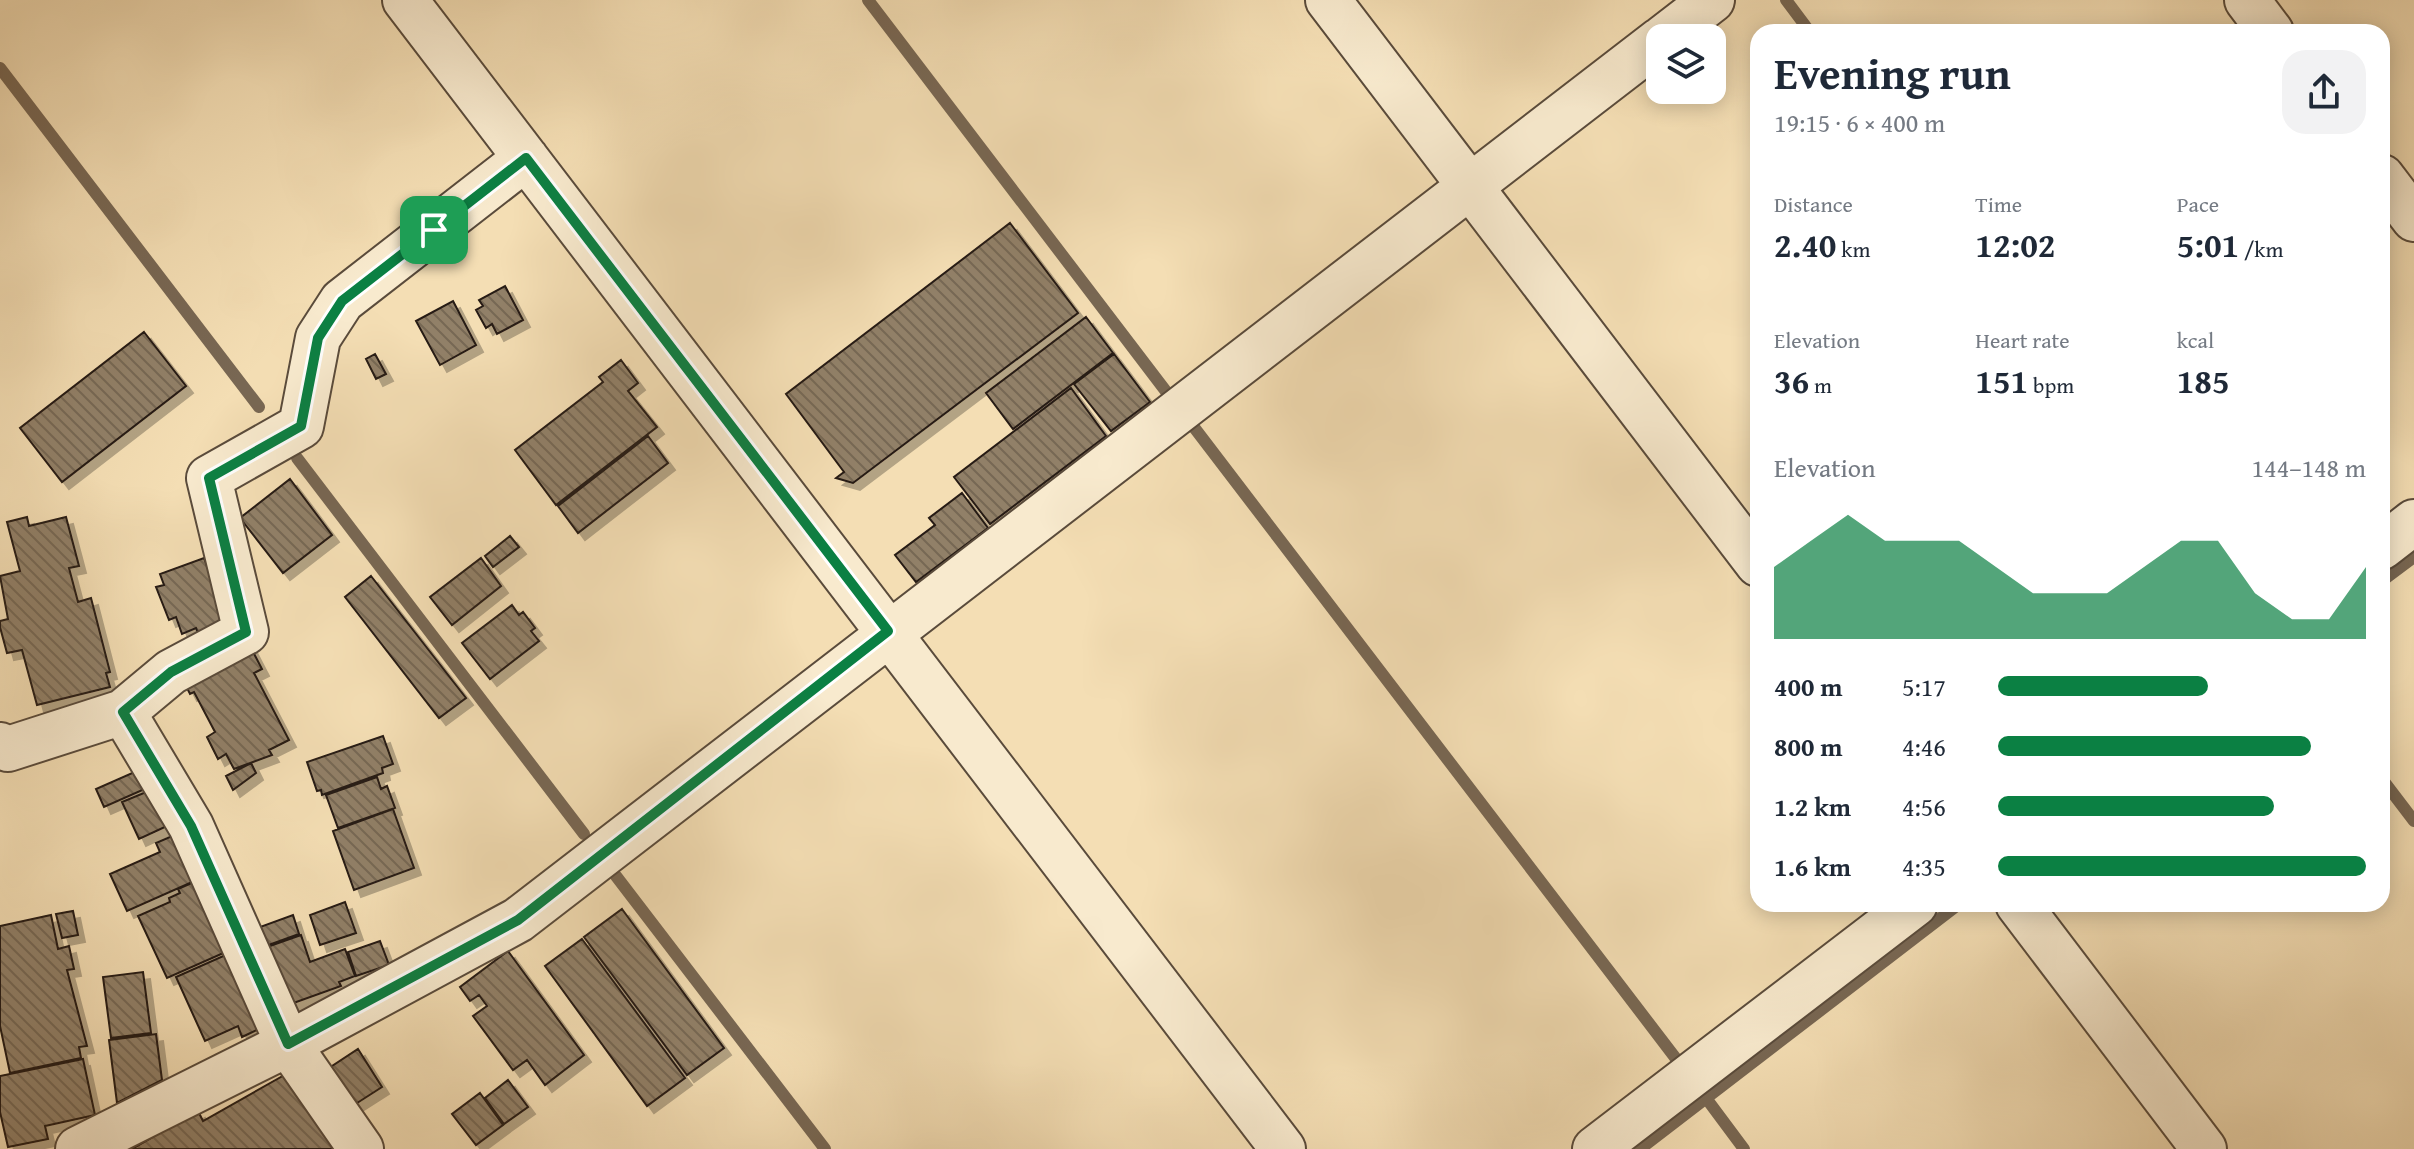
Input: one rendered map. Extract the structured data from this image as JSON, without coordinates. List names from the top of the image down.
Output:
{
  "page": {
    "heading": ["Evening run", "19:15 · 6 × 400 m"],
    "stats": [
      ["Distance", "2.40 km"],
      ["Time", "12:02"],
      ["Pace", "5:01 /km"],
      ["Elevation", "36 m"],
      ["Heart rate", "151 bpm"],
      ["kcal", "185"]
    ],
    "chart": ["Elevation", "144–148 m"],
    "list": [
      {
        "name": "400 m",
        "note": "5:17"
      },
      {
        "name": "800 m",
        "note": "4:46"
      },
      {
        "name": "1.2 km",
        "note": "4:56"
      },
      {
        "name": "1.6 km",
        "note": "4:35"
      }
    ]
  }
}
